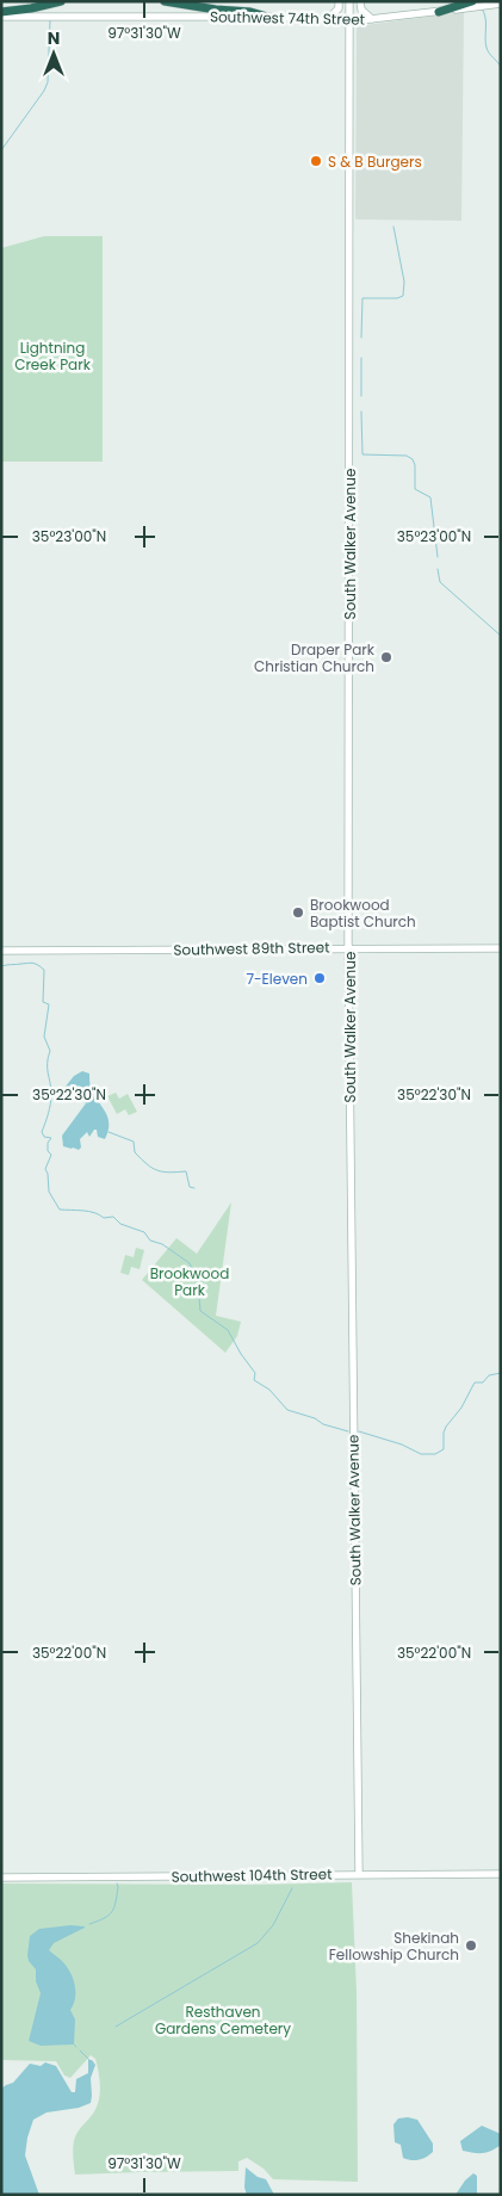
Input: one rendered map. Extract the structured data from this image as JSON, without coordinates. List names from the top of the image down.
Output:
{
  "streets": {
    "main road": [
      "Southwest 74th Street",
      "South Walker Avenue",
      "Southwest 89th Street",
      "Southwest 104th Street"
    ]
  },
  "crossings": [
    ["Southwest 74th Street", "South Walker Avenue"],
    ["South Walker Avenue", "Southwest 89th Street"],
    ["South Walker Avenue", "Southwest 104th Street"]
  ],
  "parks": ["Lightning Creek Park", "Brookwood Park", "Resthaven Gardens Cemetery"],
  "places": [
    "S & B Burgers",
    "Draper Park Christian Church",
    "Brookwood Baptist Church",
    "7-Eleven",
    "Shekinah Fellowship Church"
  ],
  "north": "top",
  "coordinates": [
    "97°31'30\"W",
    "35°23'00\"N",
    "35°22'30\"N",
    "35°22'00\"N"
  ]
}
